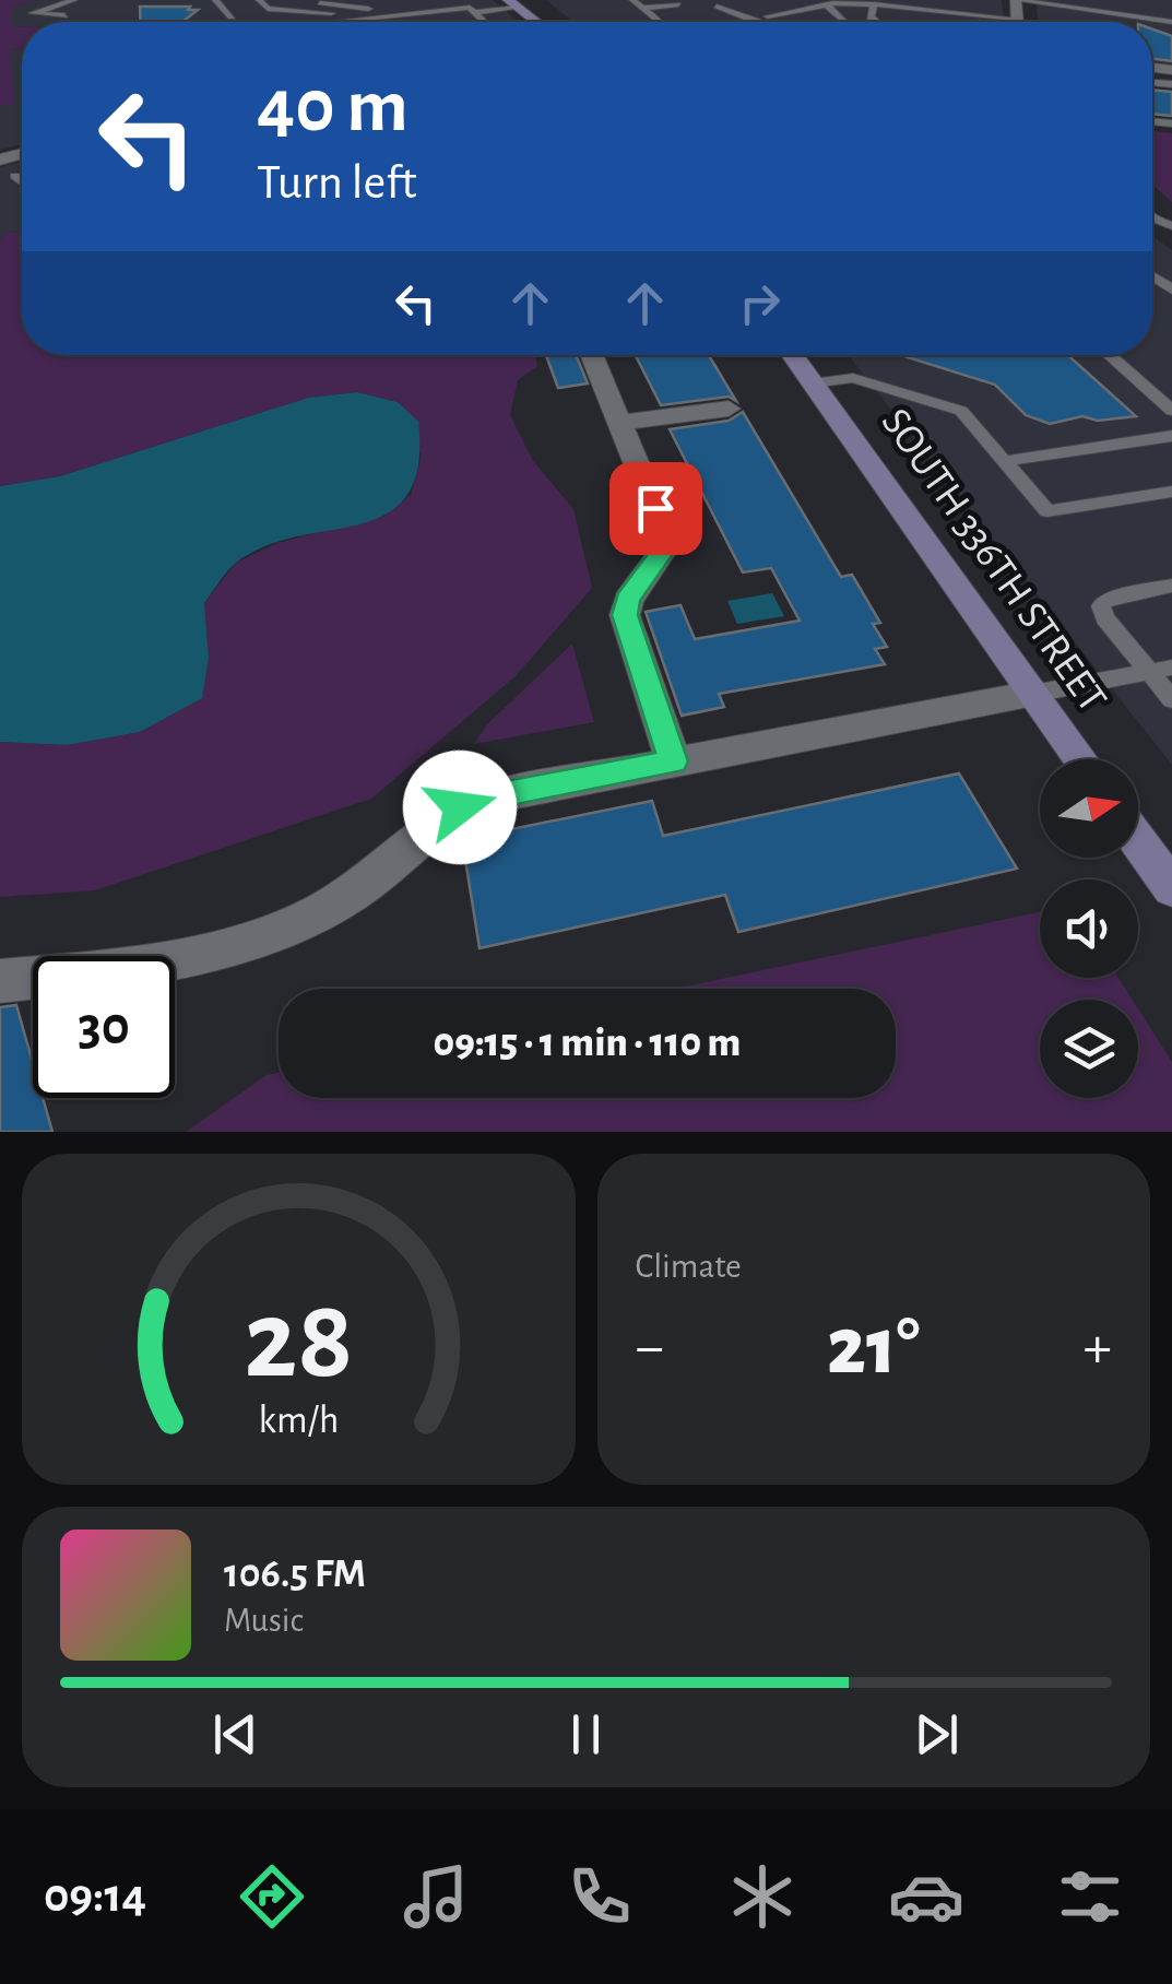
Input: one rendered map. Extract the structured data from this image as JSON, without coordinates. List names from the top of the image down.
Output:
{
  "streets": {
    "main road": ["SOUTH 336TH STREET"]
  },
  "north": "right",
  "page": {
    "turn": ["40 m", "Turn left"],
    "limit": "30",
    "trip": "09:15 · 1 min · 110 m",
    "tile": "Climate",
    "heat": ["−", "21°", "+"],
    "song": ["106.5 FM", "Music"],
    "tabs": "09:14",
    "gauge": ["28", "km/h"]
  }
}
